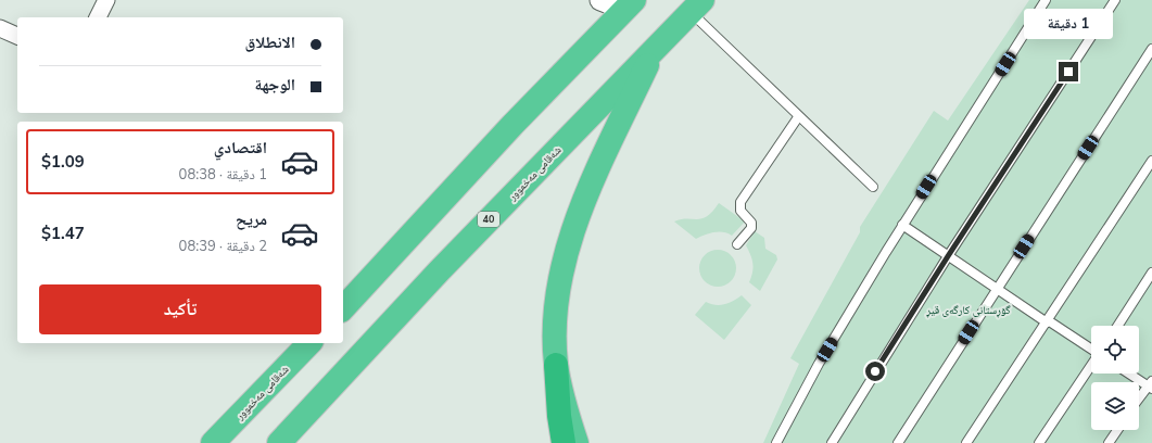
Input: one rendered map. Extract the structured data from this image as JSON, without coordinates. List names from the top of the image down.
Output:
{
  "streets": {
    "highway": ["شەقامی مەخموور", "40"]
  },
  "parks": ["گۆڕستانی کارگەی قیڕ"],
  "page": {
    "bubble": "1 دقيقة",
    "banner": ["الانطلاق", "الوجهة"],
    "list": [
      {
        "name": "اقتصادي",
        "note": "1 دقيقة · 08:38",
        "value": "$1.09"
      },
      {
        "name": "مريح",
        "note": "2 دقيقة · 08:39",
        "value": "$1.47"
      }
    ],
    "buttons": "تأكيد"
  }
}
